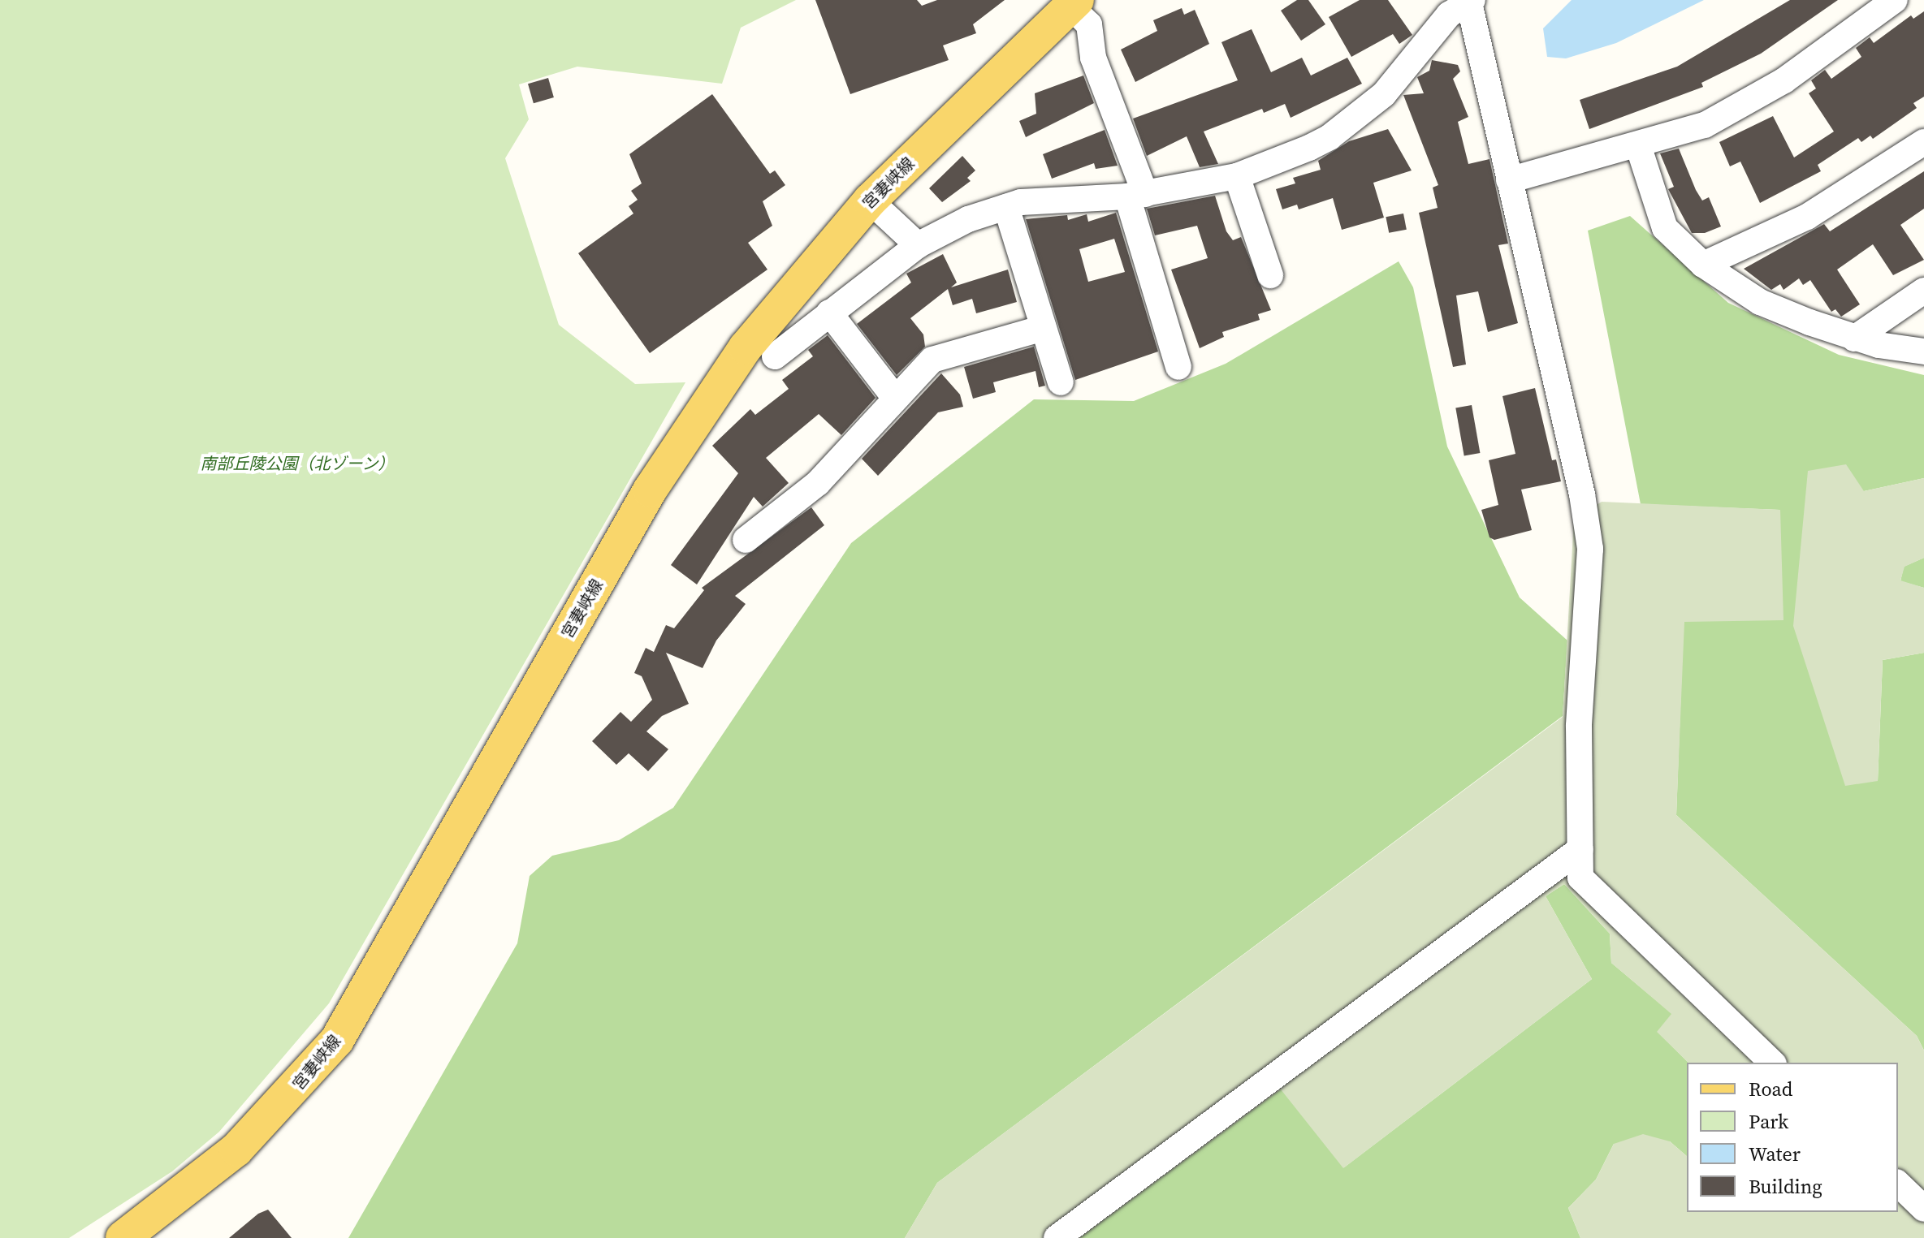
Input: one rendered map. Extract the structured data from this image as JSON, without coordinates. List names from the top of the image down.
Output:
{
  "streets": {
    "main road": ["宮妻峡線"]
  },
  "parks": ["南部丘陵公園（北ゾーン）"],
  "legend": [
    "Road",
    "Park",
    "Water",
    "Building"
  ]
}
